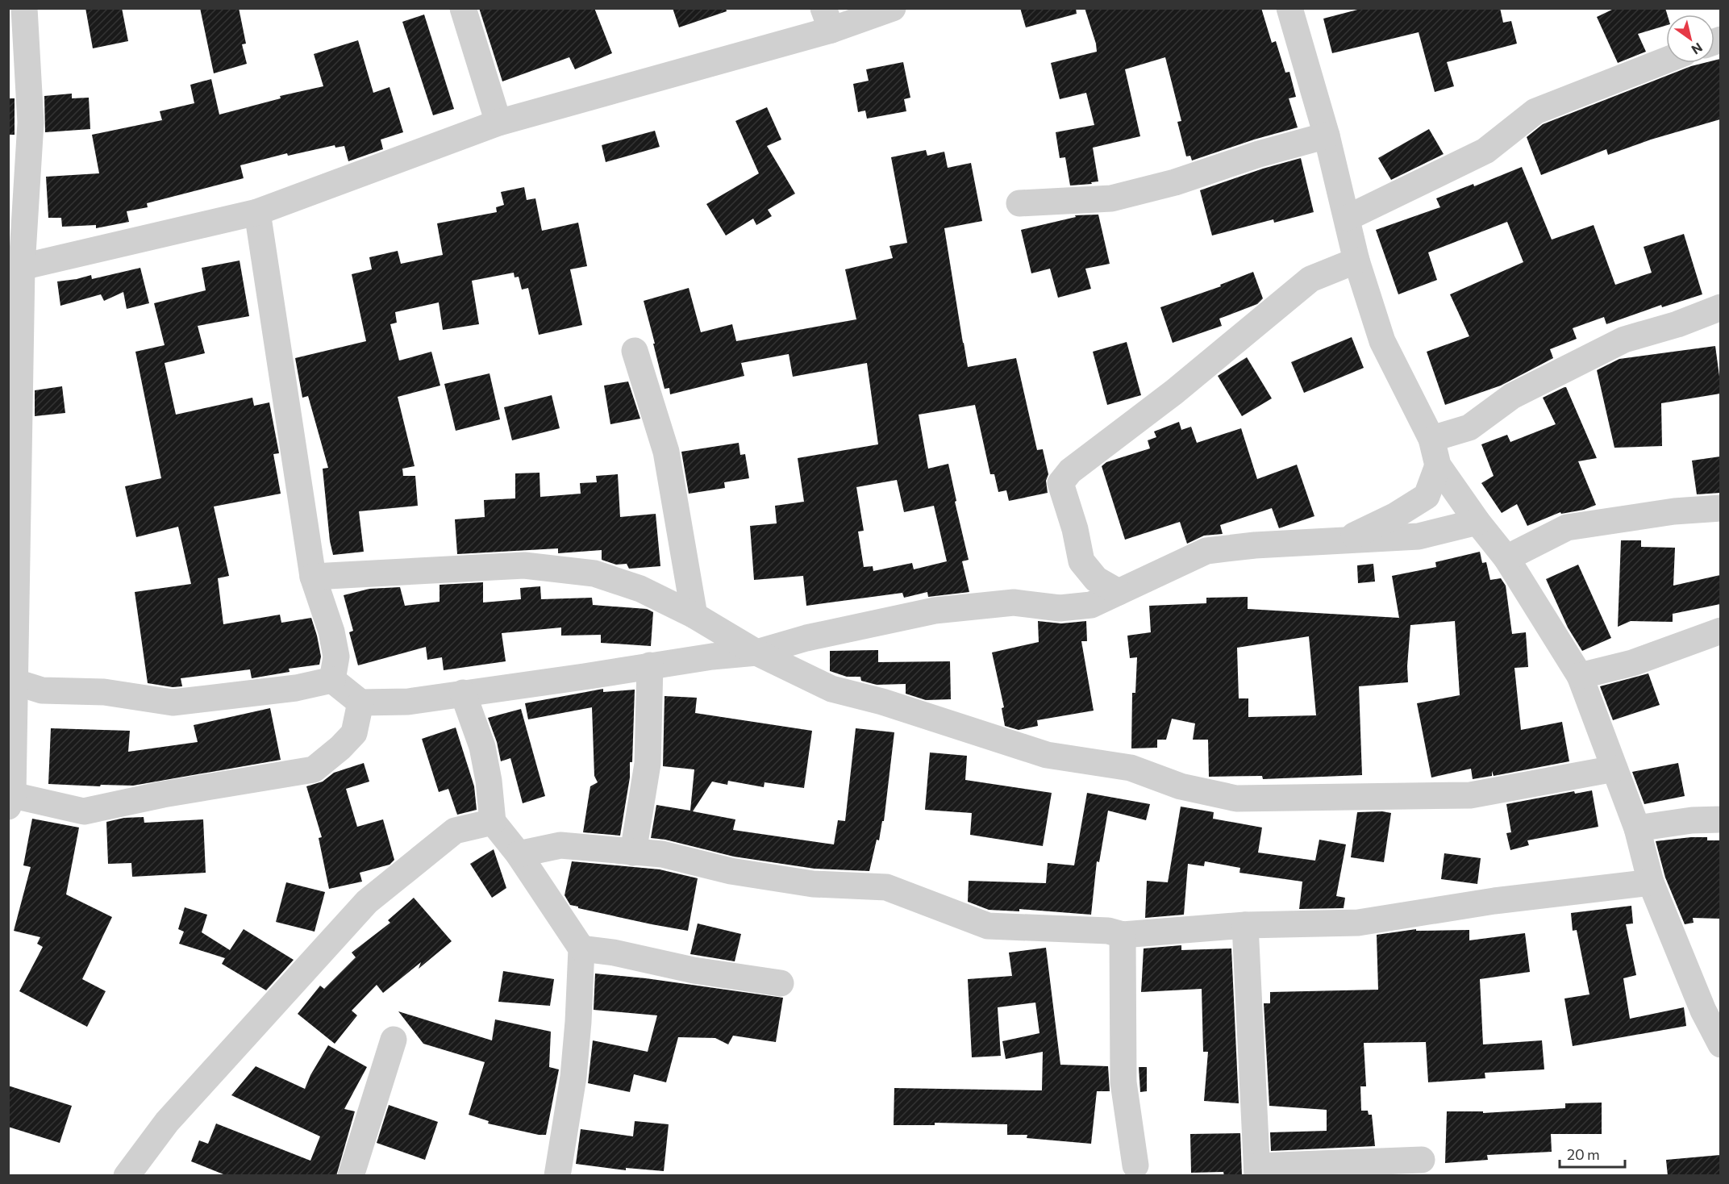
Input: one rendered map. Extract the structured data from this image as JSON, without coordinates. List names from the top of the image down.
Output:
{
  "scale_bar": "20 m",
  "north": "bottom right"
}
